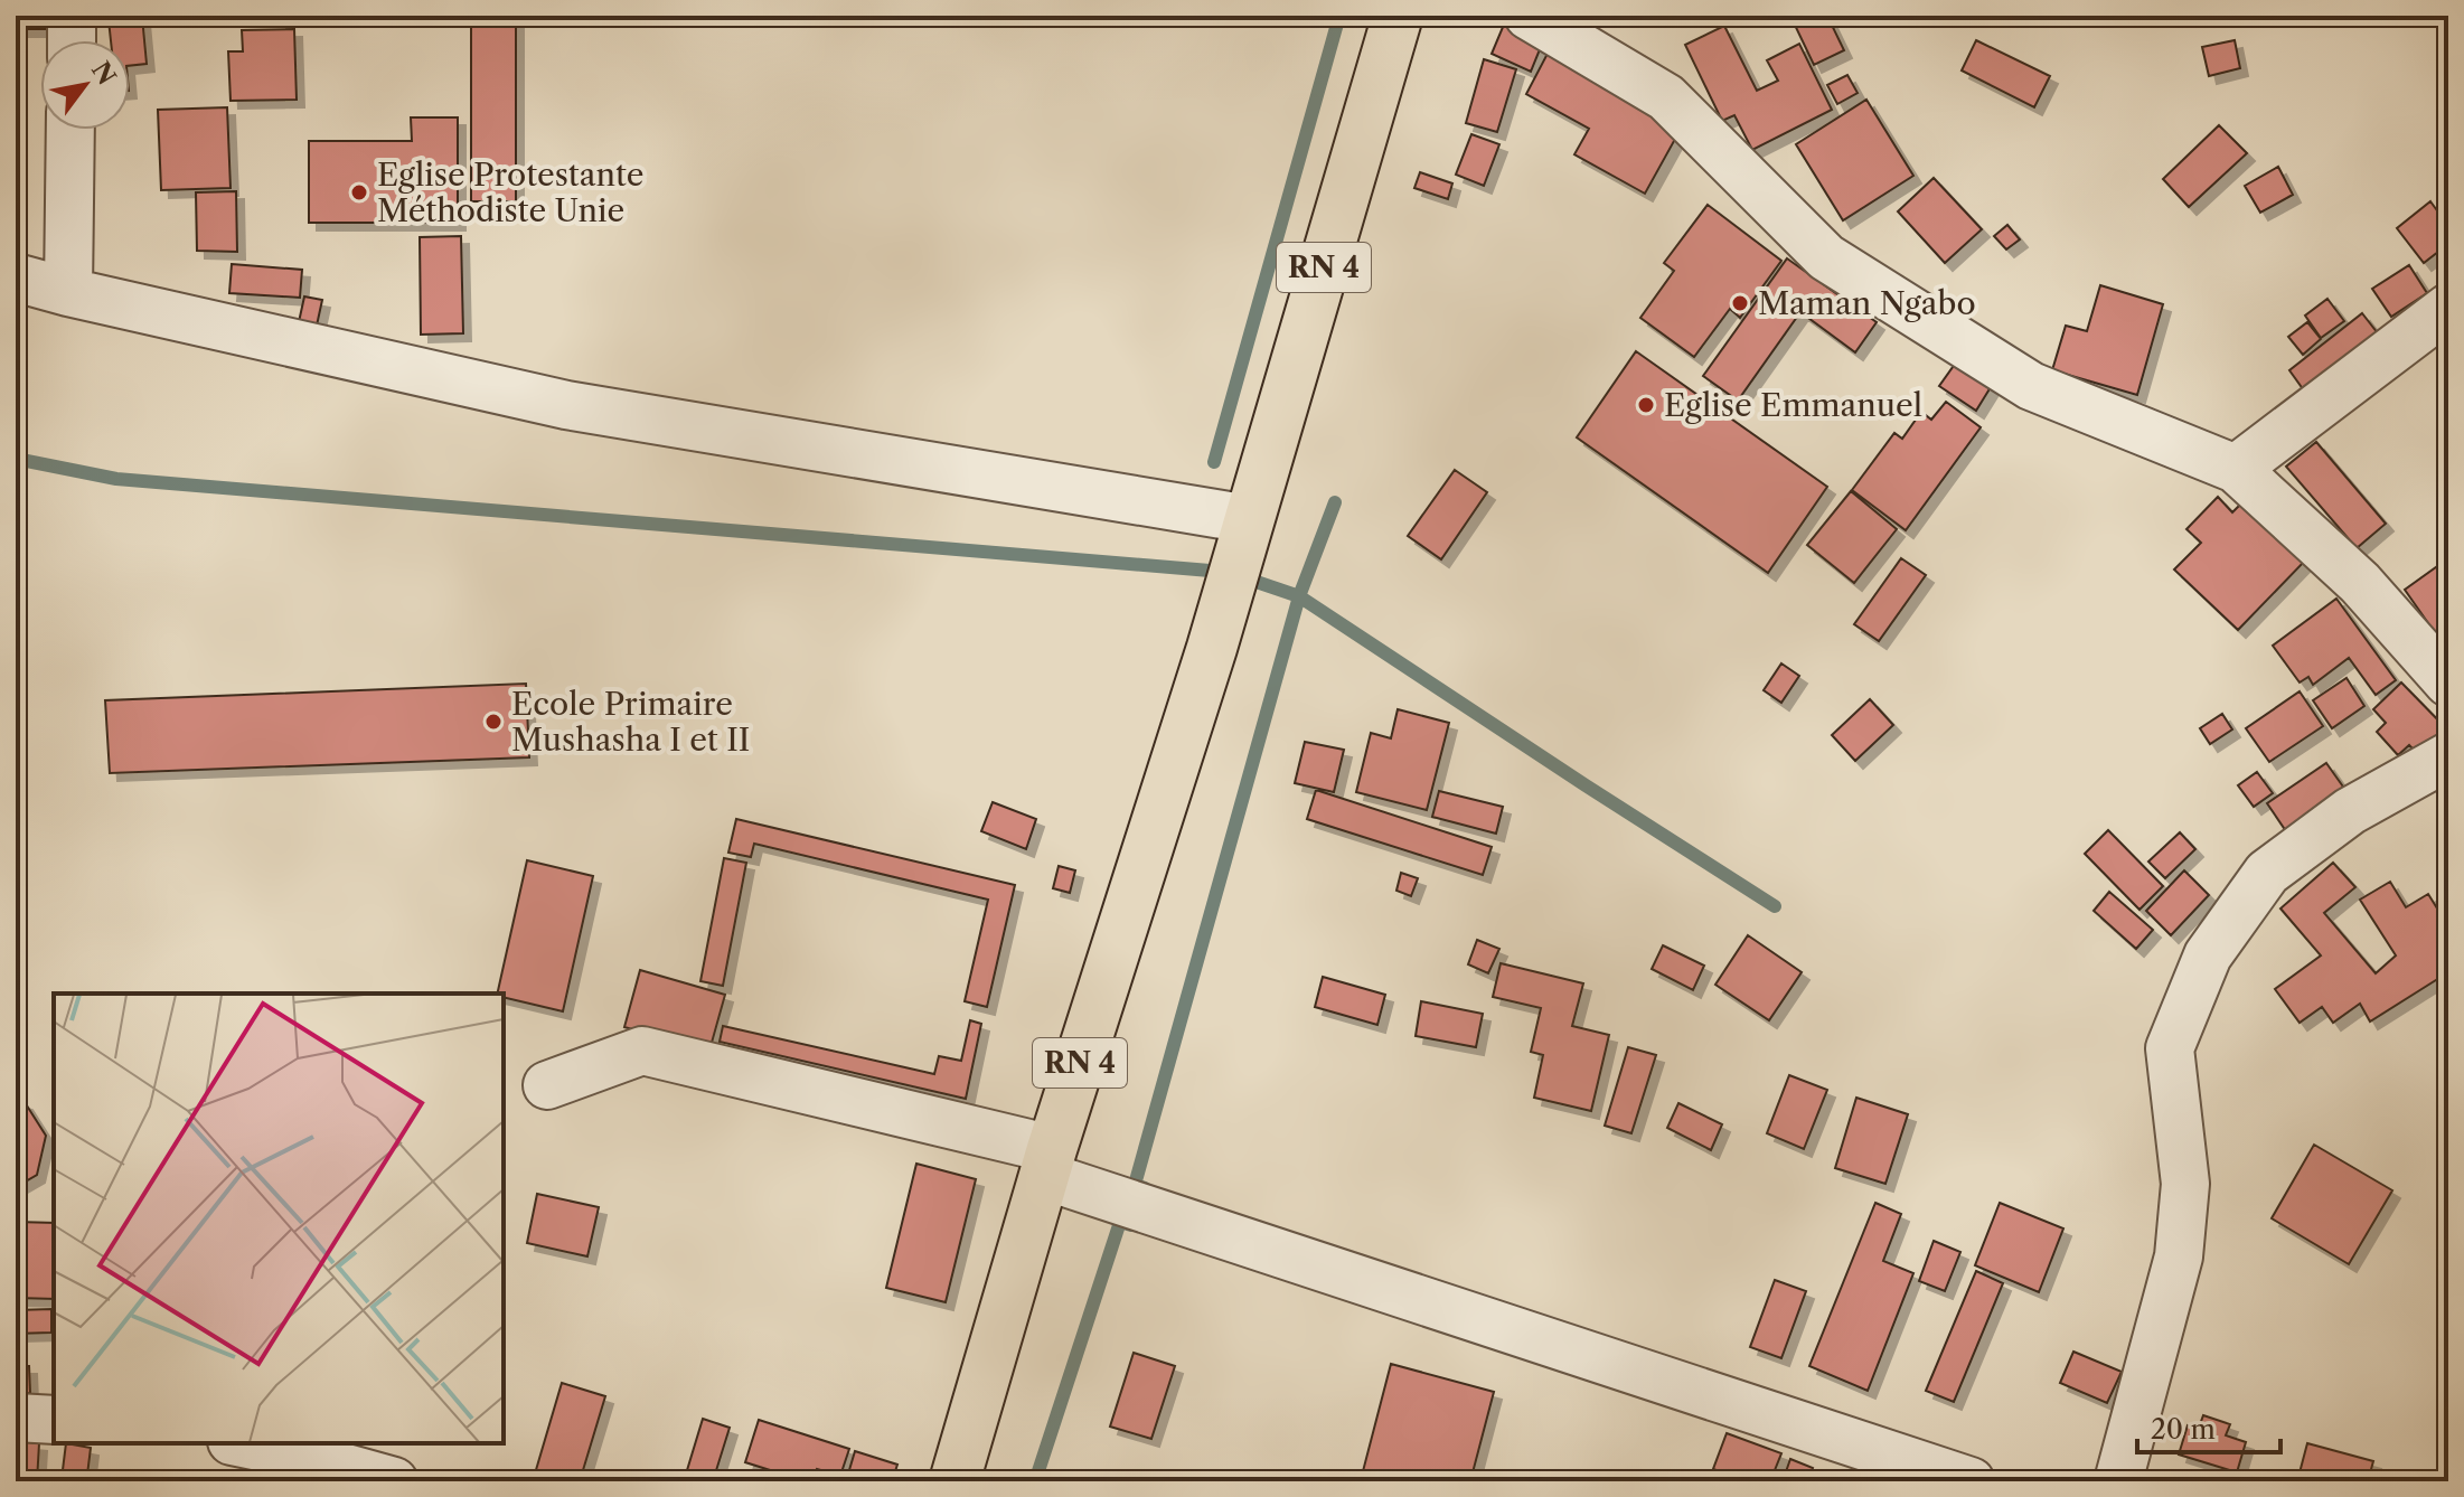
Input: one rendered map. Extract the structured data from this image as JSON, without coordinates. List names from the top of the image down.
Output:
{
  "streets": {
    "main road": ["RN 4"]
  },
  "places": [
    "Eglise Protestante Méthodiste Unie",
    "Maman Ngabo",
    "Eglise Emmanuel",
    "Ecole Primaire Mushasha I et II"
  ],
  "scale_bar": "20 m",
  "north": "top right"
}
